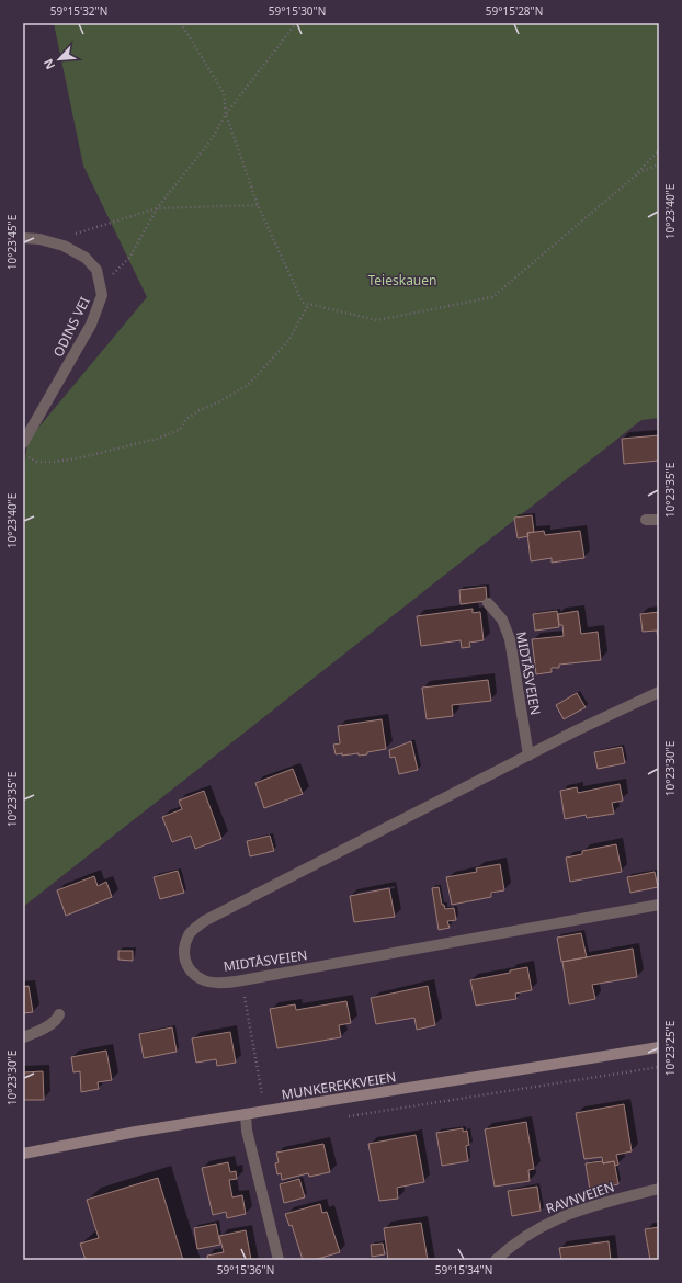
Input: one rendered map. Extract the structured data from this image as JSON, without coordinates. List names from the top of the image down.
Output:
{
  "streets": {
    "main road": ["MUNKEREKKVEIEN"],
    "street": ["ODINS VEI", "MIDTÅSVEIEN", "RAVNVEIEN"]
  },
  "parks": ["Teieskauen"],
  "north": "bottom left",
  "coordinates": [
    "59°15'32\"N",
    "59°15'30\"N",
    "59°15'28\"N",
    "10°23'40\"E",
    "10°23'45\"E",
    "10°23'35\"E",
    "10°23'30\"E",
    "10°23'25\"E",
    "59°15'36\"N",
    "59°15'34\"N"
  ]
}
